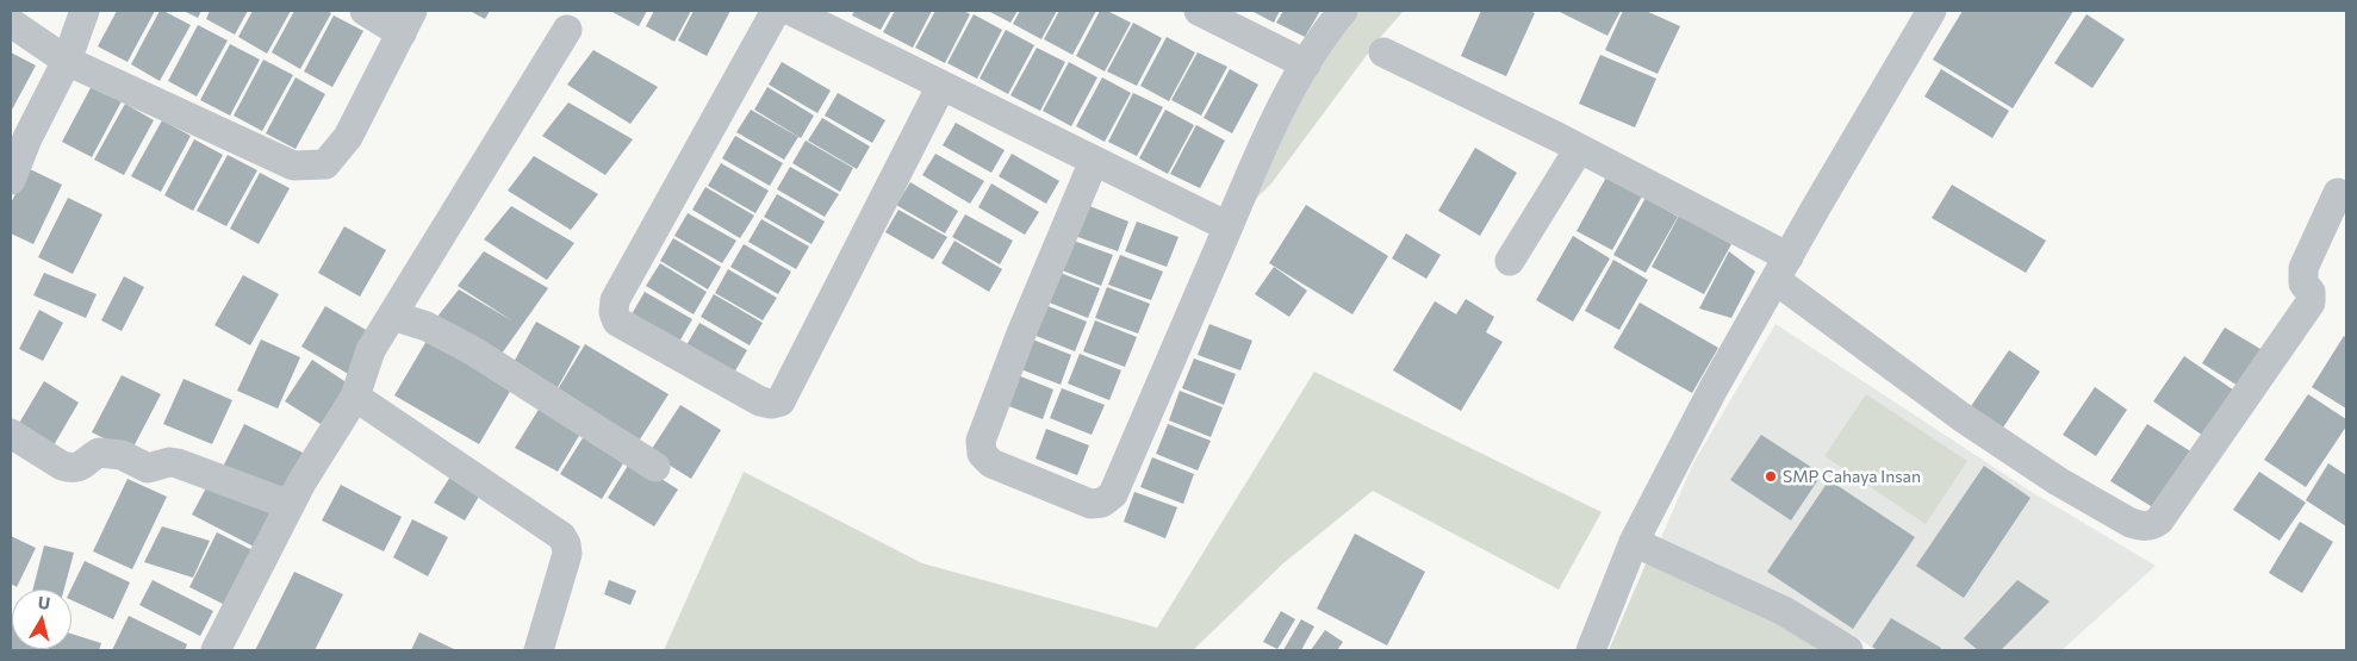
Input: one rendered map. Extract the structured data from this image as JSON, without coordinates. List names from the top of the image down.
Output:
{
  "places": ["SMP Cahaya Insan"],
  "north": "top"
}
